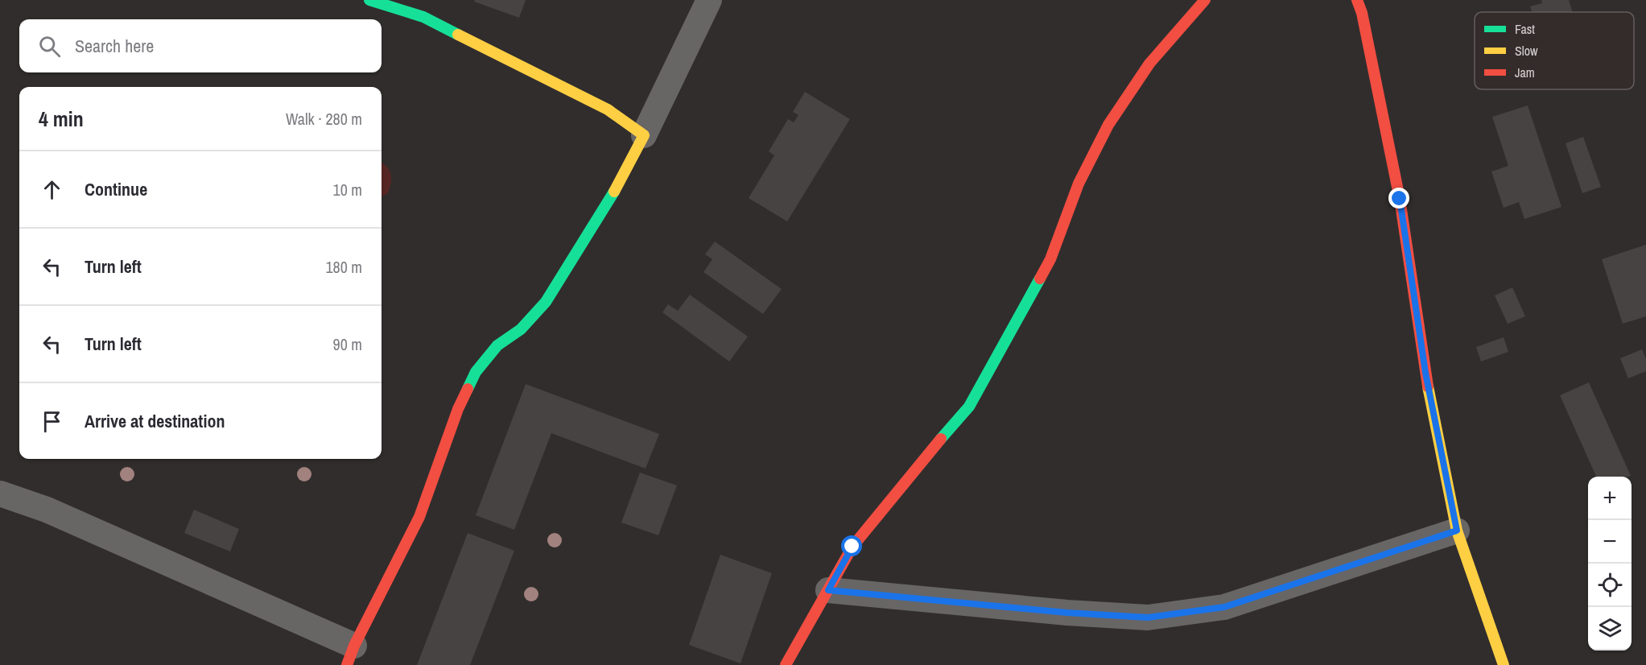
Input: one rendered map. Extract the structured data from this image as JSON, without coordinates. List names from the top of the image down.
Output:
{
  "legend": ["Fast", "Slow", "Jam"],
  "page": {
    "search": "Search here",
    "heading": ["4 min", "Walk · 280 m"],
    "list": [
      ["Continue", "10 m"],
      ["Turn left", "180 m"],
      ["Turn left", "90 m"],
      "Arrive at destination"
    ],
    "map_buttons": ["+", "−"]
  }
}
